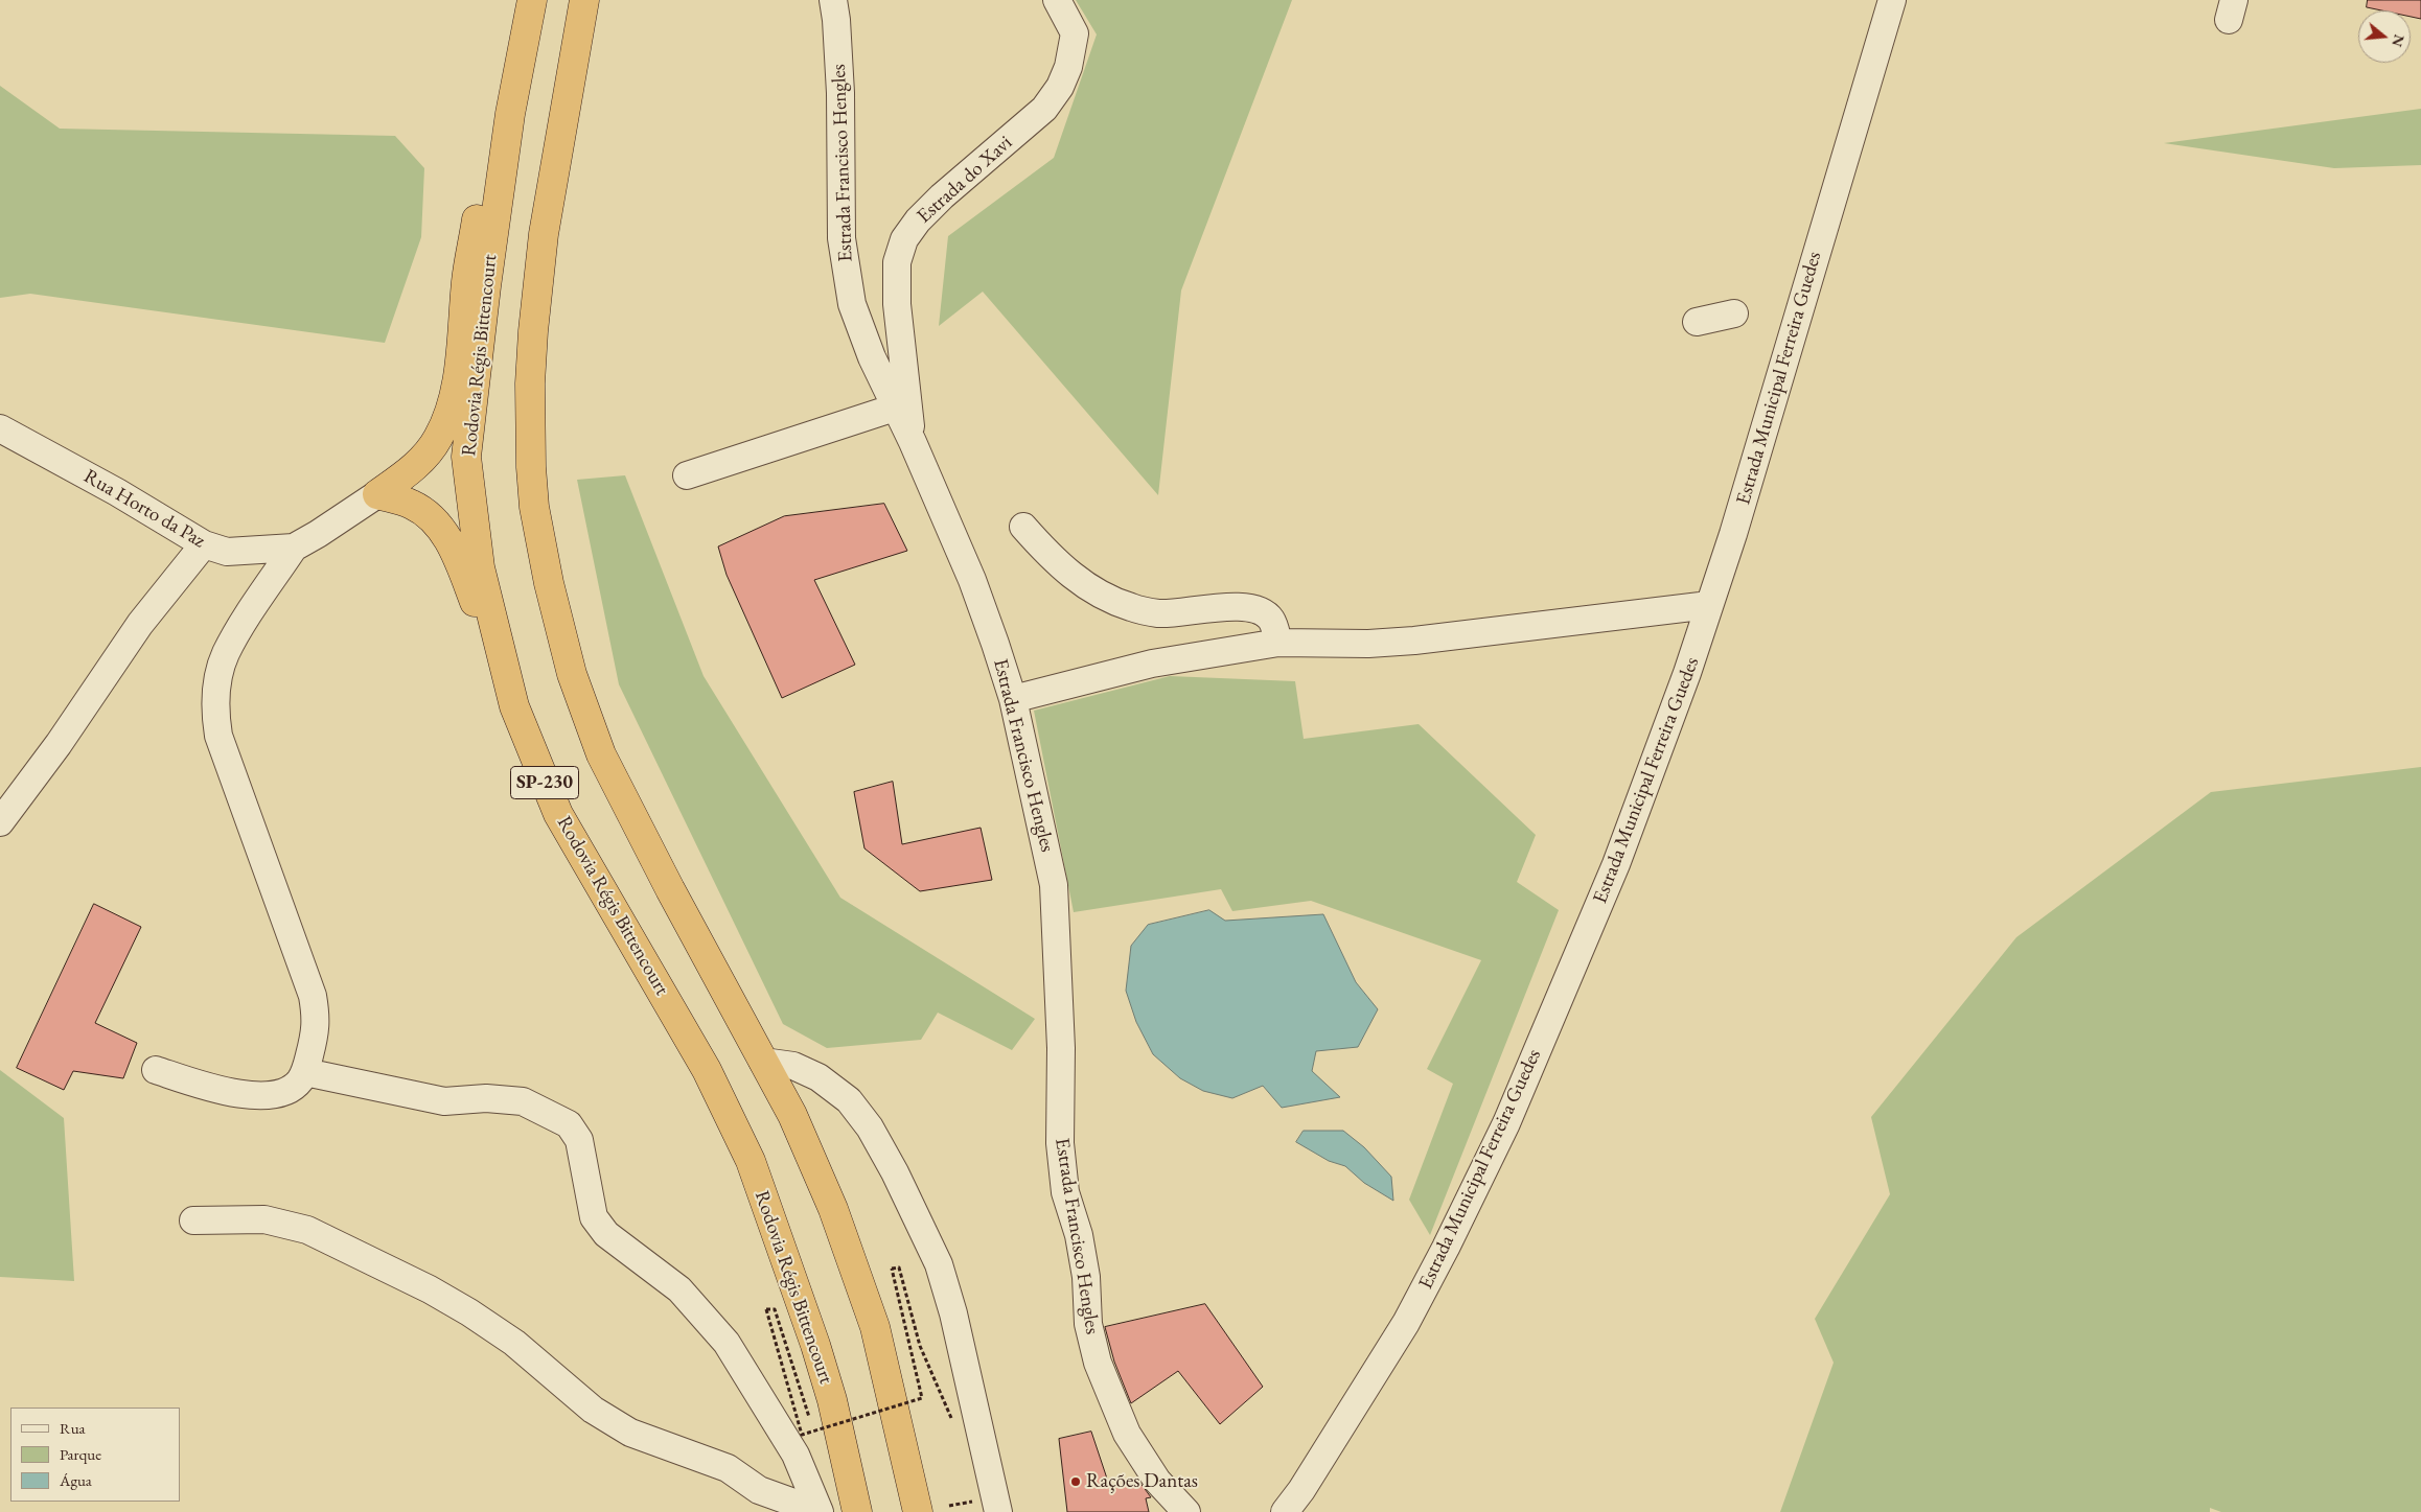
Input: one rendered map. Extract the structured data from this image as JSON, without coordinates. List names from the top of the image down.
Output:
{
  "streets": {
    "highway": ["Rodovia Régis Bittencourt", "SP-230"],
    "street": [
      "Estrada Francisco Hengles",
      "Estrada do Xavi",
      "Estrada Municipal Ferreira Guedes",
      "Rua Horto da Paz"
    ]
  },
  "crossings": [
    ["Estrada Francisco Hengles", "Estrada do Xavi"]
  ],
  "places": ["Rações Dantas"],
  "legend": ["Rua", "Parque", "Água"],
  "north": "right"
}
